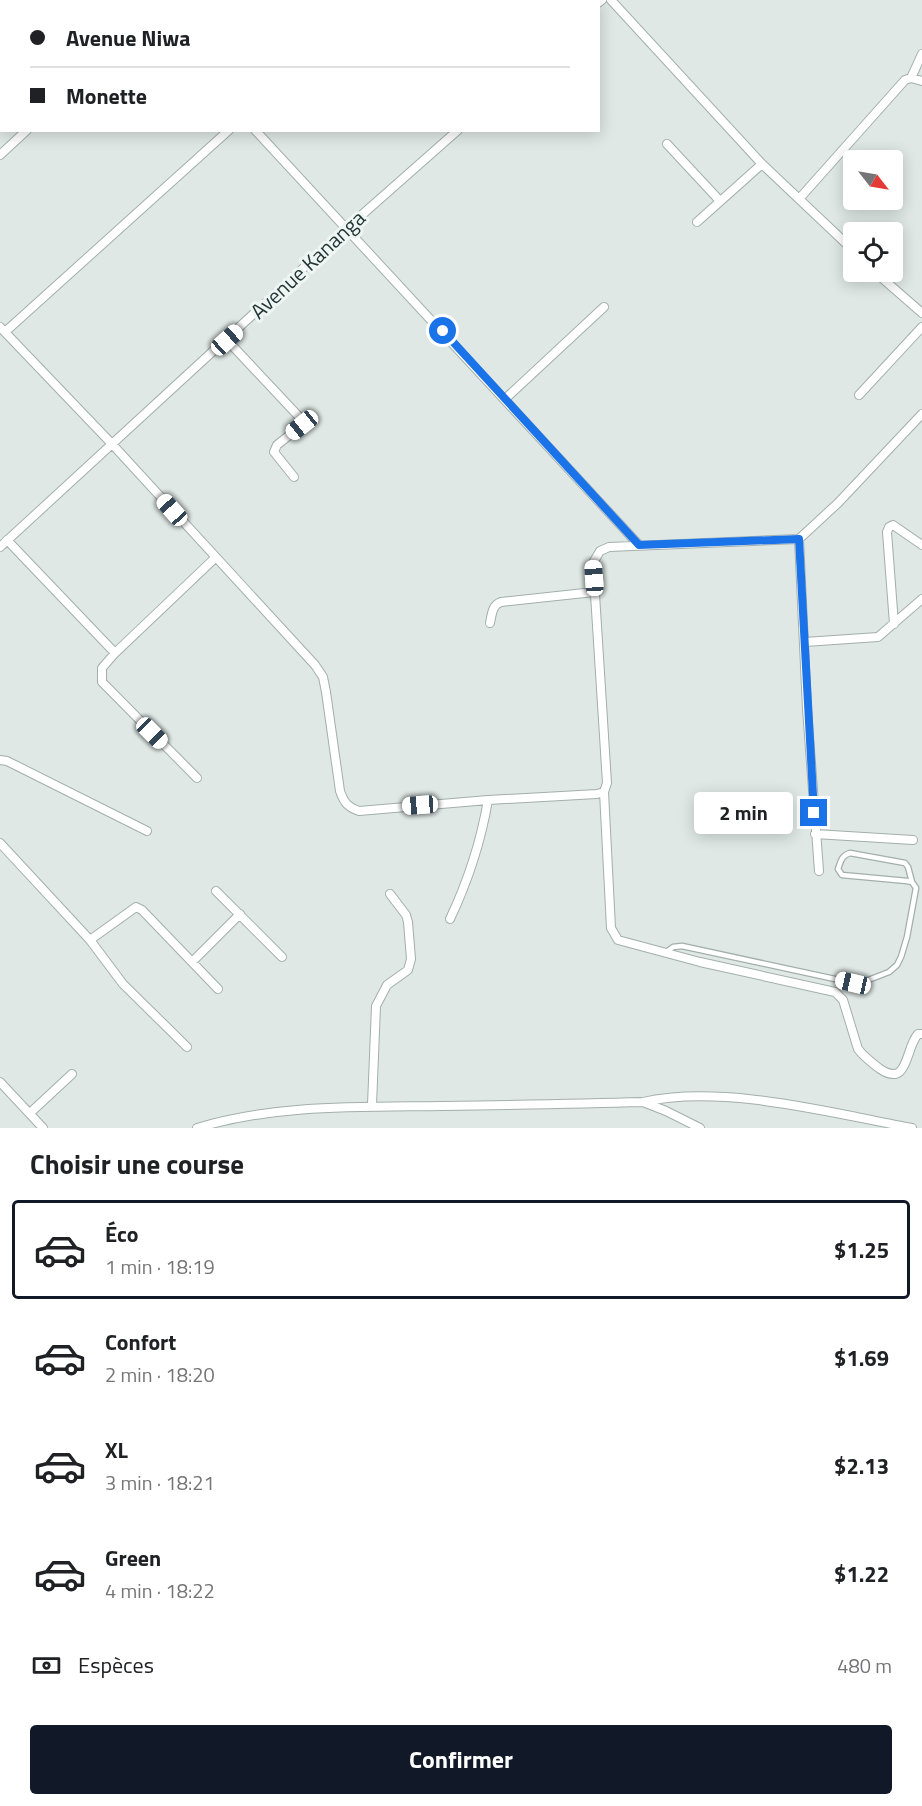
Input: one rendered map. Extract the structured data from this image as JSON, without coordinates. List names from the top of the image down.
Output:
{
  "streets": {
    "street": ["Avenue Kananga"]
  },
  "north": "bottom right",
  "page": {
    "banner": ["Avenue Niwa", "Monette"],
    "bubble": "2 min",
    "heading": "Choisir une course",
    "list": [
      {
        "name": "Éco",
        "note": "1 min · 18:19",
        "value": "$1.25"
      },
      {
        "name": "Confort",
        "note": "2 min · 18:20",
        "value": "$1.69"
      },
      {
        "name": "XL",
        "note": "3 min · 18:21",
        "value": "$2.13"
      },
      {
        "name": "Green",
        "note": "4 min · 18:22",
        "value": "$1.22"
      }
    ],
    "pay": ["Espèces", "480 m"],
    "buttons": "Confirmer"
  }
}
